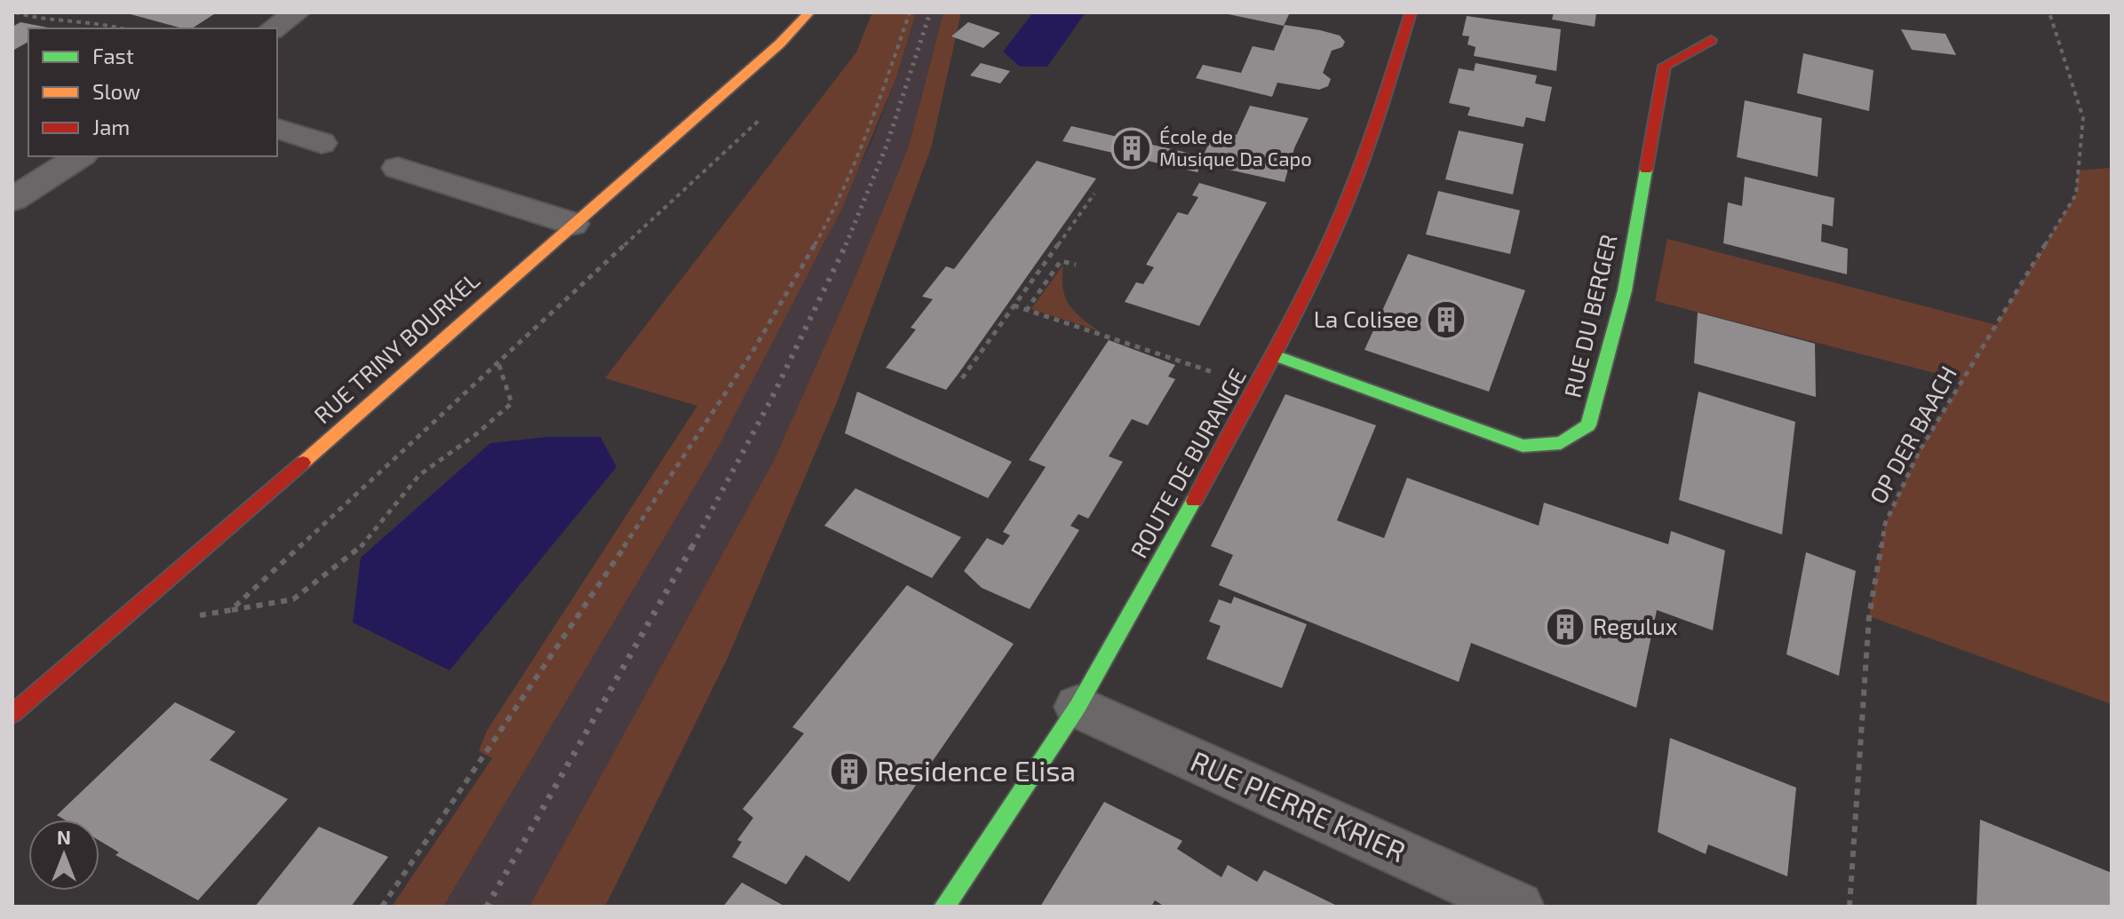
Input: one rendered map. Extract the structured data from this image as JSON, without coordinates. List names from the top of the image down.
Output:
{
  "streets": {
    "street": [
      "RUE DU BERGER",
      "RUE TRINY BOURKEL",
      "ROUTE DE BURANGE",
      "RUE PIERRE KRIER"
    ],
    "path": ["OP DER BAACH"]
  },
  "crossings": [
    ["RUE DU BERGER", "ROUTE DE BURANGE"],
    ["ROUTE DE BURANGE", "RUE PIERRE KRIER"]
  ],
  "places": {
    "building": [
      "École de Musique Da Capo",
      "La Colisee",
      "Regulux",
      "Residence Elisa"
    ]
  },
  "legend": ["Fast", "Slow", "Jam"],
  "north": "top"
}
